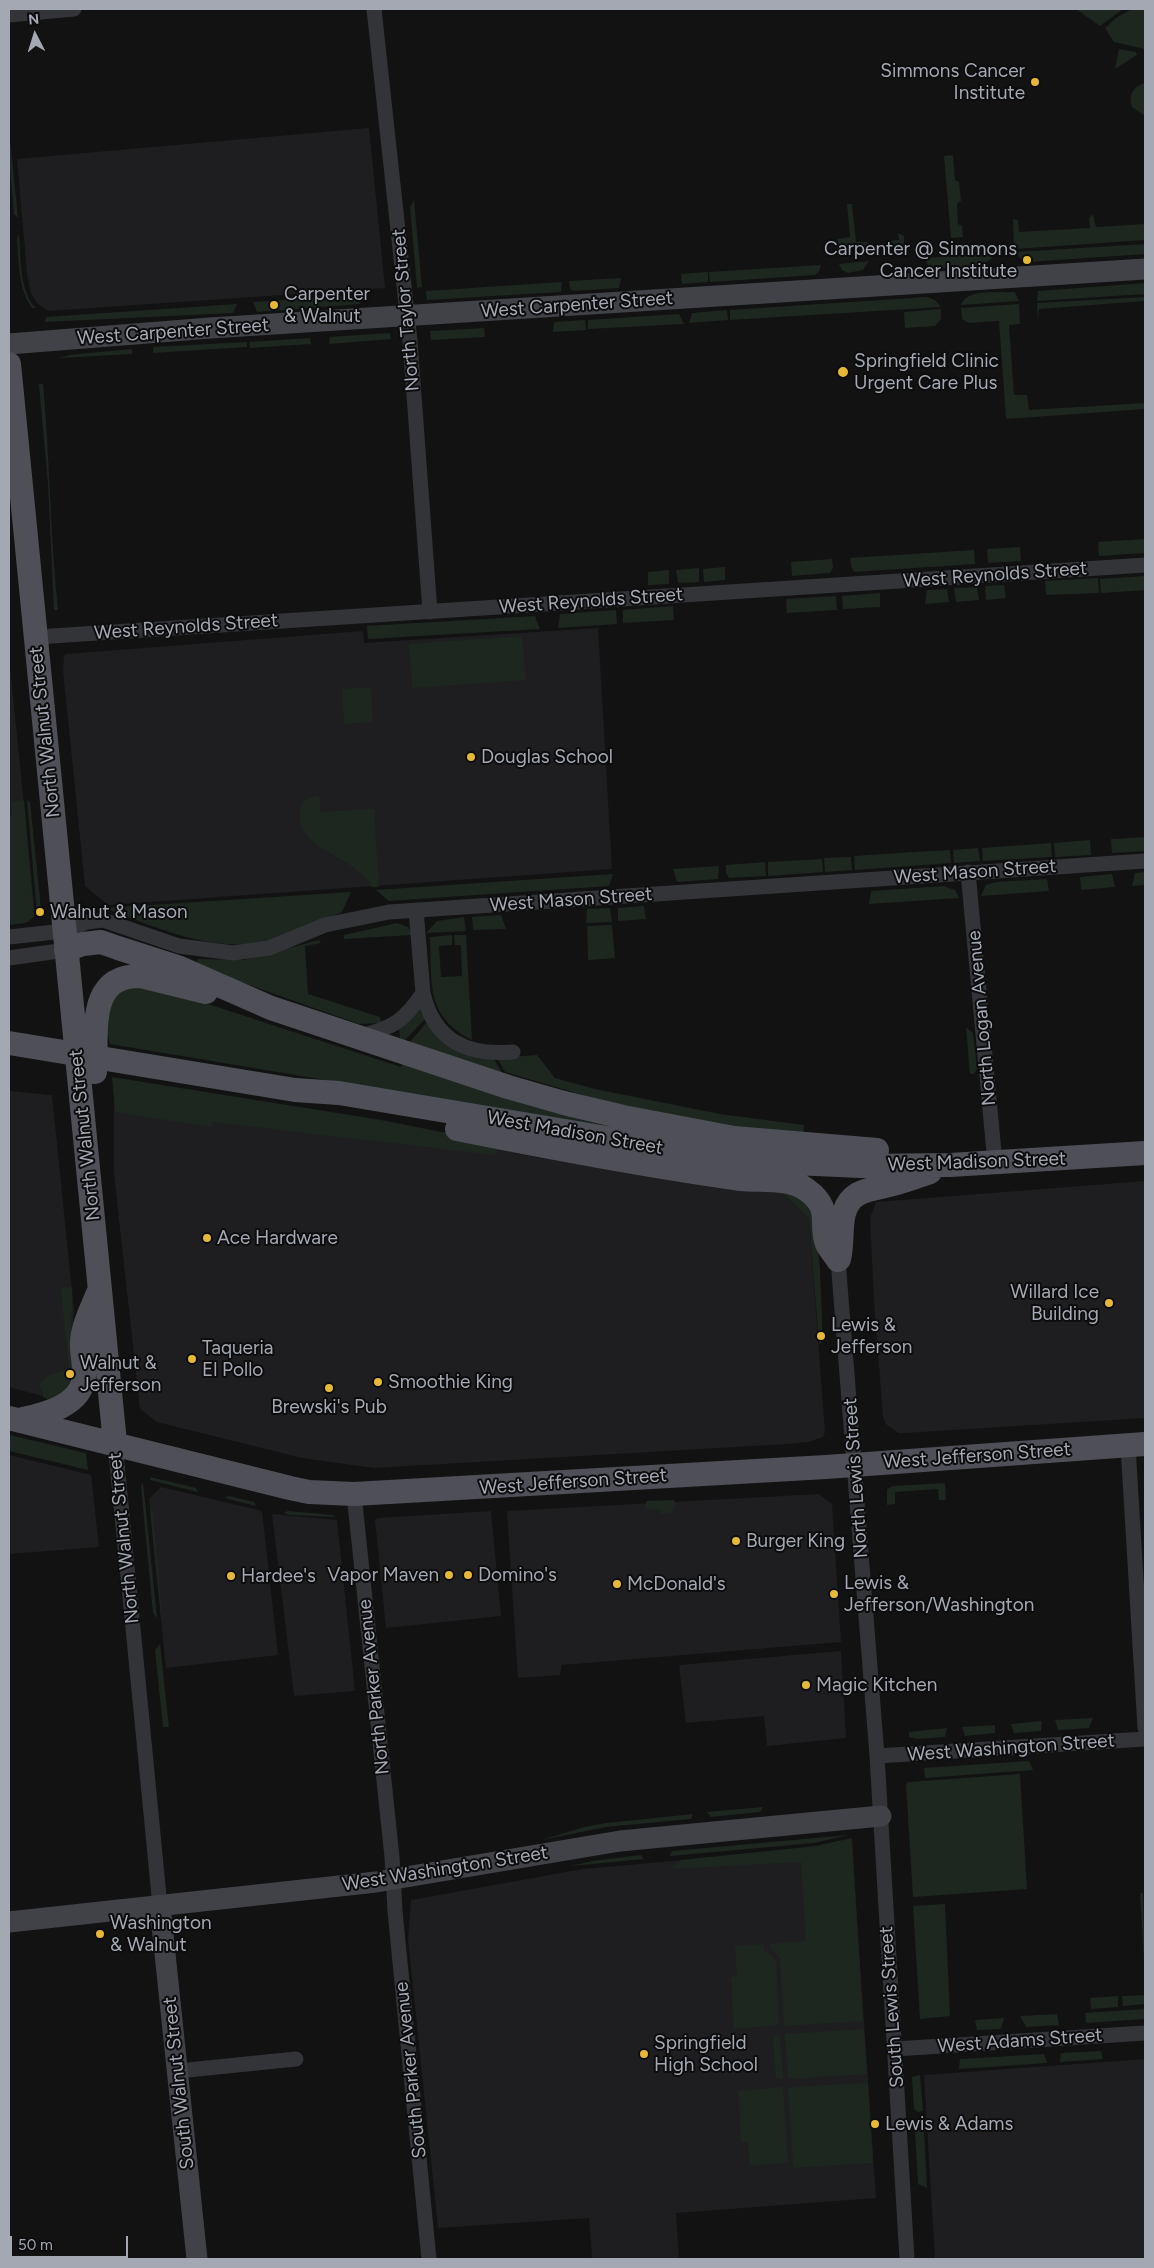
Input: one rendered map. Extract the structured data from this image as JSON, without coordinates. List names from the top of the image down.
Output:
{
  "streets": {
    "main road": ["North Walnut Street", "West Madison Street", "West Jefferson Street"],
    "street": [
      "West Carpenter Street",
      "North Taylor Street",
      "West Reynolds Street",
      "West Mason Street",
      "North Logan Avenue",
      "North Lewis Street",
      "North Parker Avenue",
      "West Washington Street",
      "South Lewis Street",
      "West Adams Street",
      "South Parker Avenue",
      "South Walnut Street"
    ]
  },
  "crossings": [
    ["West Carpenter Street", "North Taylor Street"],
    ["North Taylor Street", "West Reynolds Street"],
    ["West Reynolds Street", "North Walnut Street"],
    ["North Walnut Street", "West Mason Street"],
    ["North Walnut Street", "West Jefferson Street"],
    ["North Walnut Street", "West Washington Street"],
    ["North Walnut Street", "South Walnut Street"],
    ["West Mason Street", "North Logan Avenue"],
    ["North Logan Avenue", "West Madison Street"],
    ["West Jefferson Street", "North Lewis Street"],
    ["West Jefferson Street", "North Parker Avenue"],
    ["North Lewis Street", "West Washington Street"],
    ["North Lewis Street", "South Lewis Street"],
    ["North Parker Avenue", "West Washington Street"],
    ["North Parker Avenue", "South Parker Avenue"],
    ["West Washington Street", "South Lewis Street"],
    ["West Washington Street", "South Parker Avenue"],
    ["West Washington Street", "South Walnut Street"],
    ["South Lewis Street", "West Adams Street"]
  ],
  "places": [
    "Simmons Cancer Institute",
    "Carpenter @ Simmons Cancer Institute",
    "Carpenter & Walnut",
    "Springfield Clinic Urgent Care Plus",
    "Douglas School",
    "Walnut & Mason",
    "Ace Hardware",
    "Willard Ice Building",
    "Lewis & Jefferson",
    "Taqueria El Pollo",
    "Walnut & Jefferson",
    "Smoothie King",
    "Brewski's Pub",
    "Burger King",
    "Vapor Maven",
    "Domino's",
    "Hardee's",
    "McDonald's",
    "Lewis & Jefferson/Washington",
    "Magic Kitchen",
    "Washington & Walnut",
    "Springfield High School",
    "Lewis & Adams"
  ],
  "scale_bar": "50 m",
  "north": "top"
}
